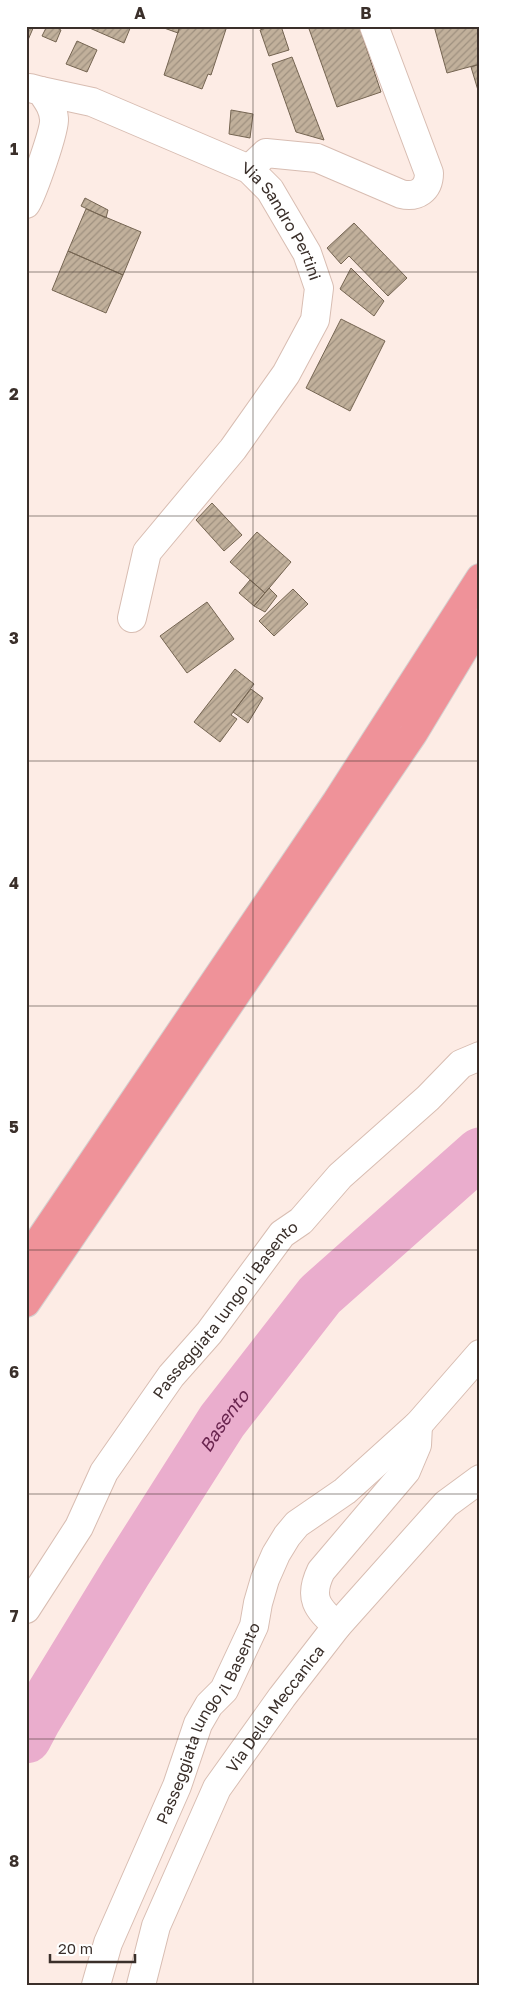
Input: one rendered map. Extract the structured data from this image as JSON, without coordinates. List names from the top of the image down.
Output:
{
  "streets": {
    "street": ["Via Sandro Pertini", "Passeggiata lungo il Basento", "Via Della Meccanica"]
  },
  "water": ["Basento"],
  "scale_bar": "20 m",
  "grid": {
    "columns": ["A", "B"],
    "rows": [
      "1",
      "2",
      "3",
      "4",
      "5",
      "6",
      "7",
      "8"
    ]
  }
}
